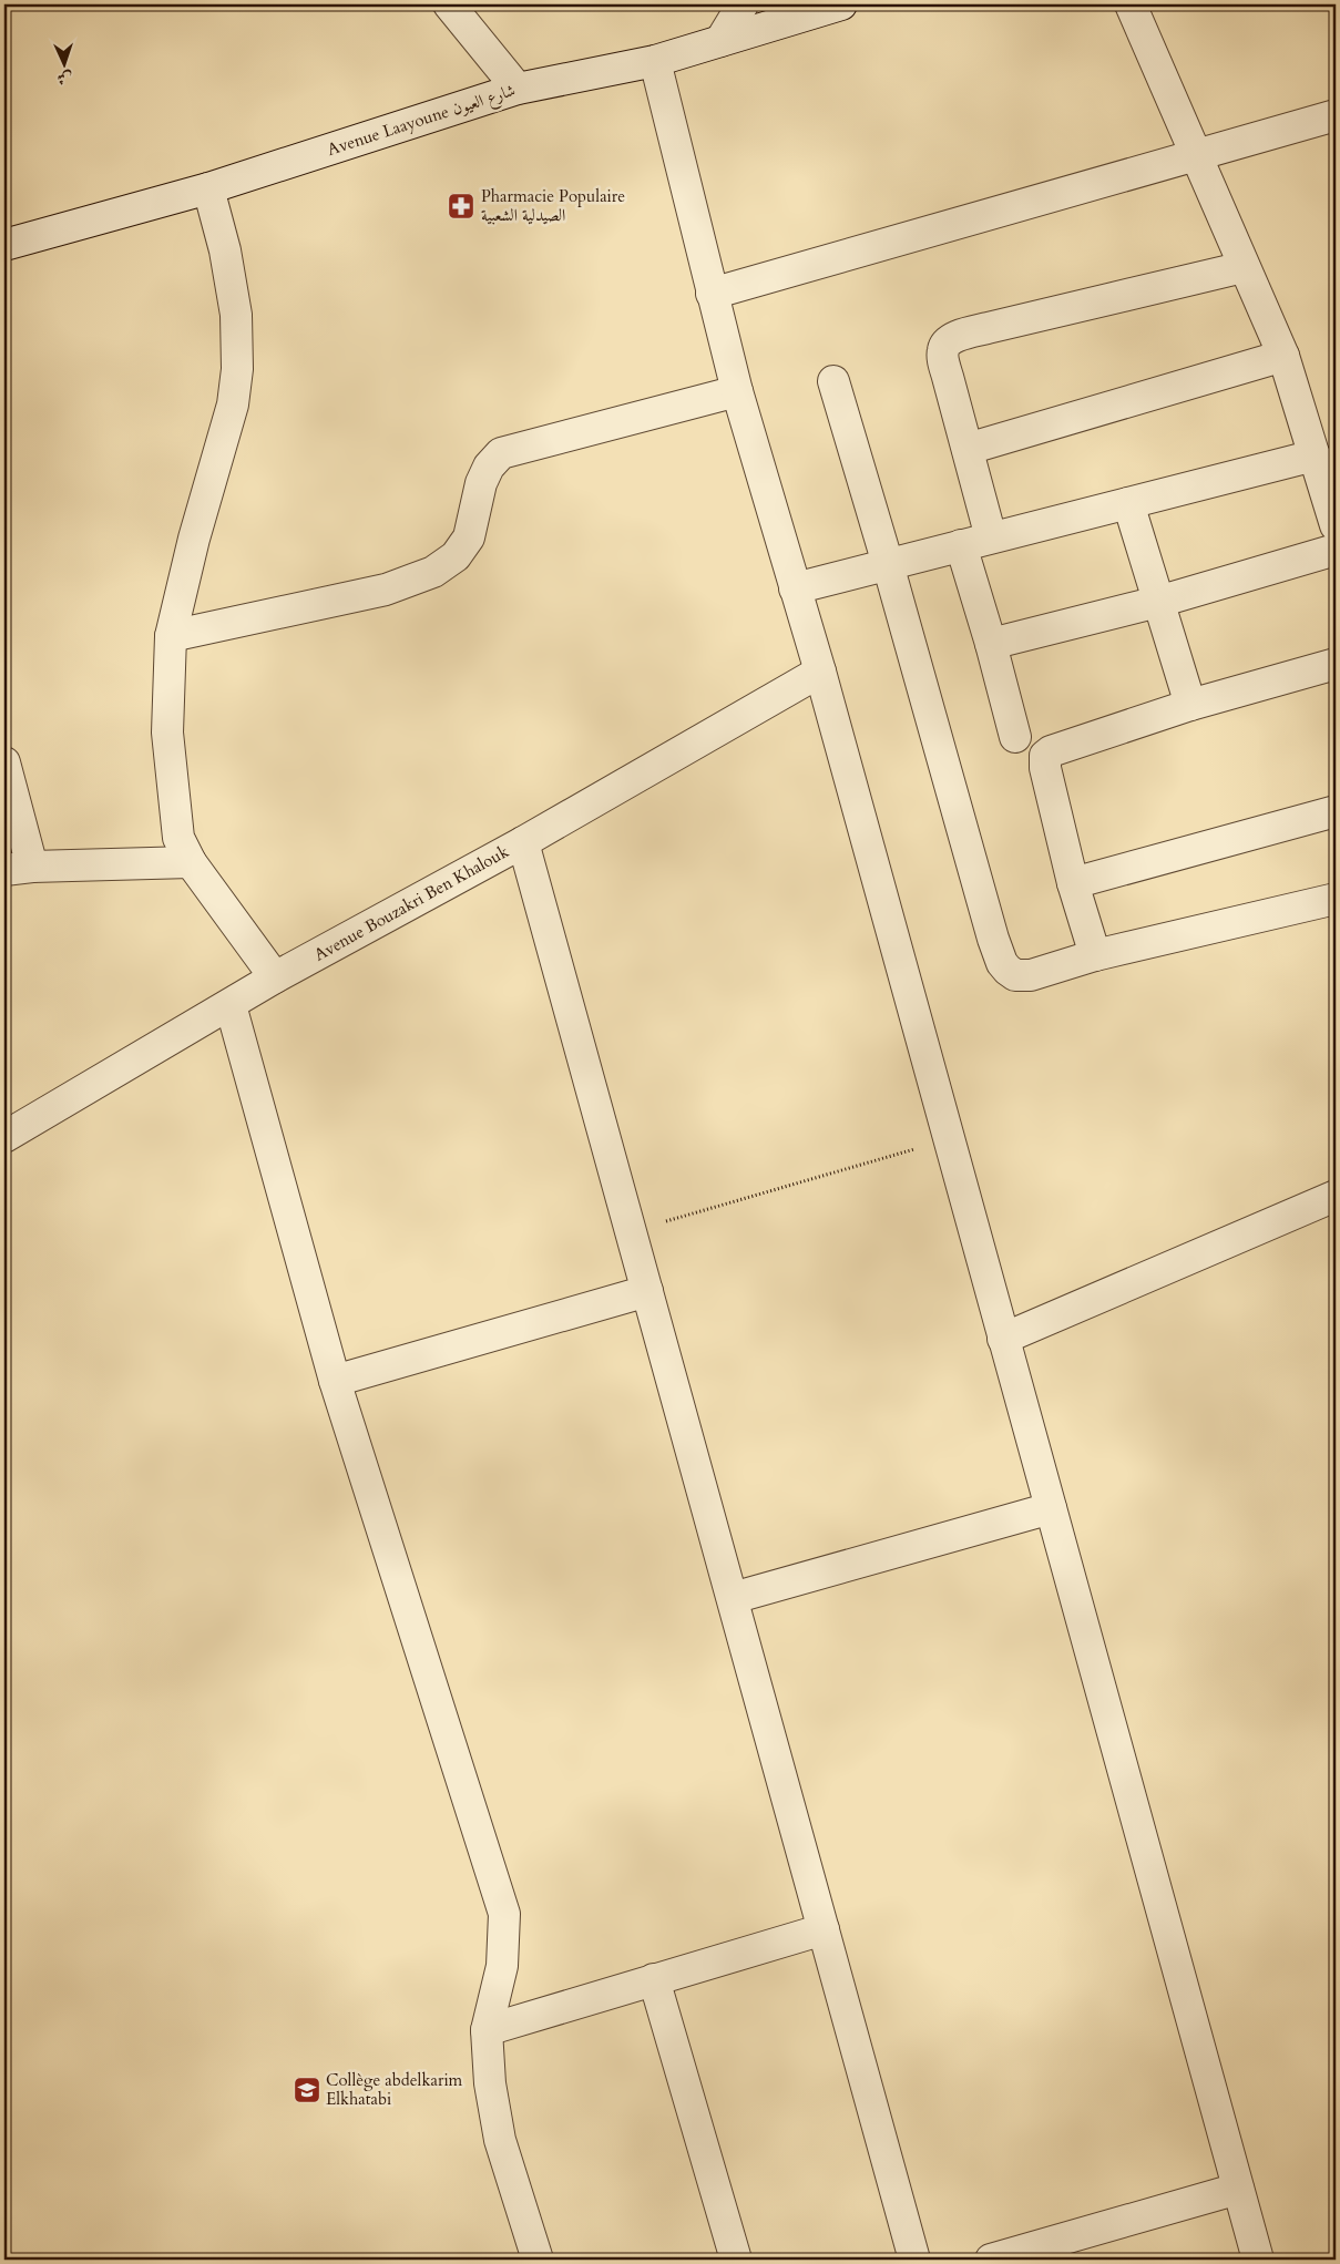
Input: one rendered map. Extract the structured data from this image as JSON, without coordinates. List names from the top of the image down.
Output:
{
  "streets": {
    "street": ["Avenue Laayoune شارع العيون", "Avenue Bouzakri Ben Khalouk"]
  },
  "places": {
    "pharmacy": ["Pharmacie Populaire الصيدلية الشعبية"],
    "school or university": ["Collège abdelkarim Elkhatabi"]
  },
  "north": "bottom"
}
